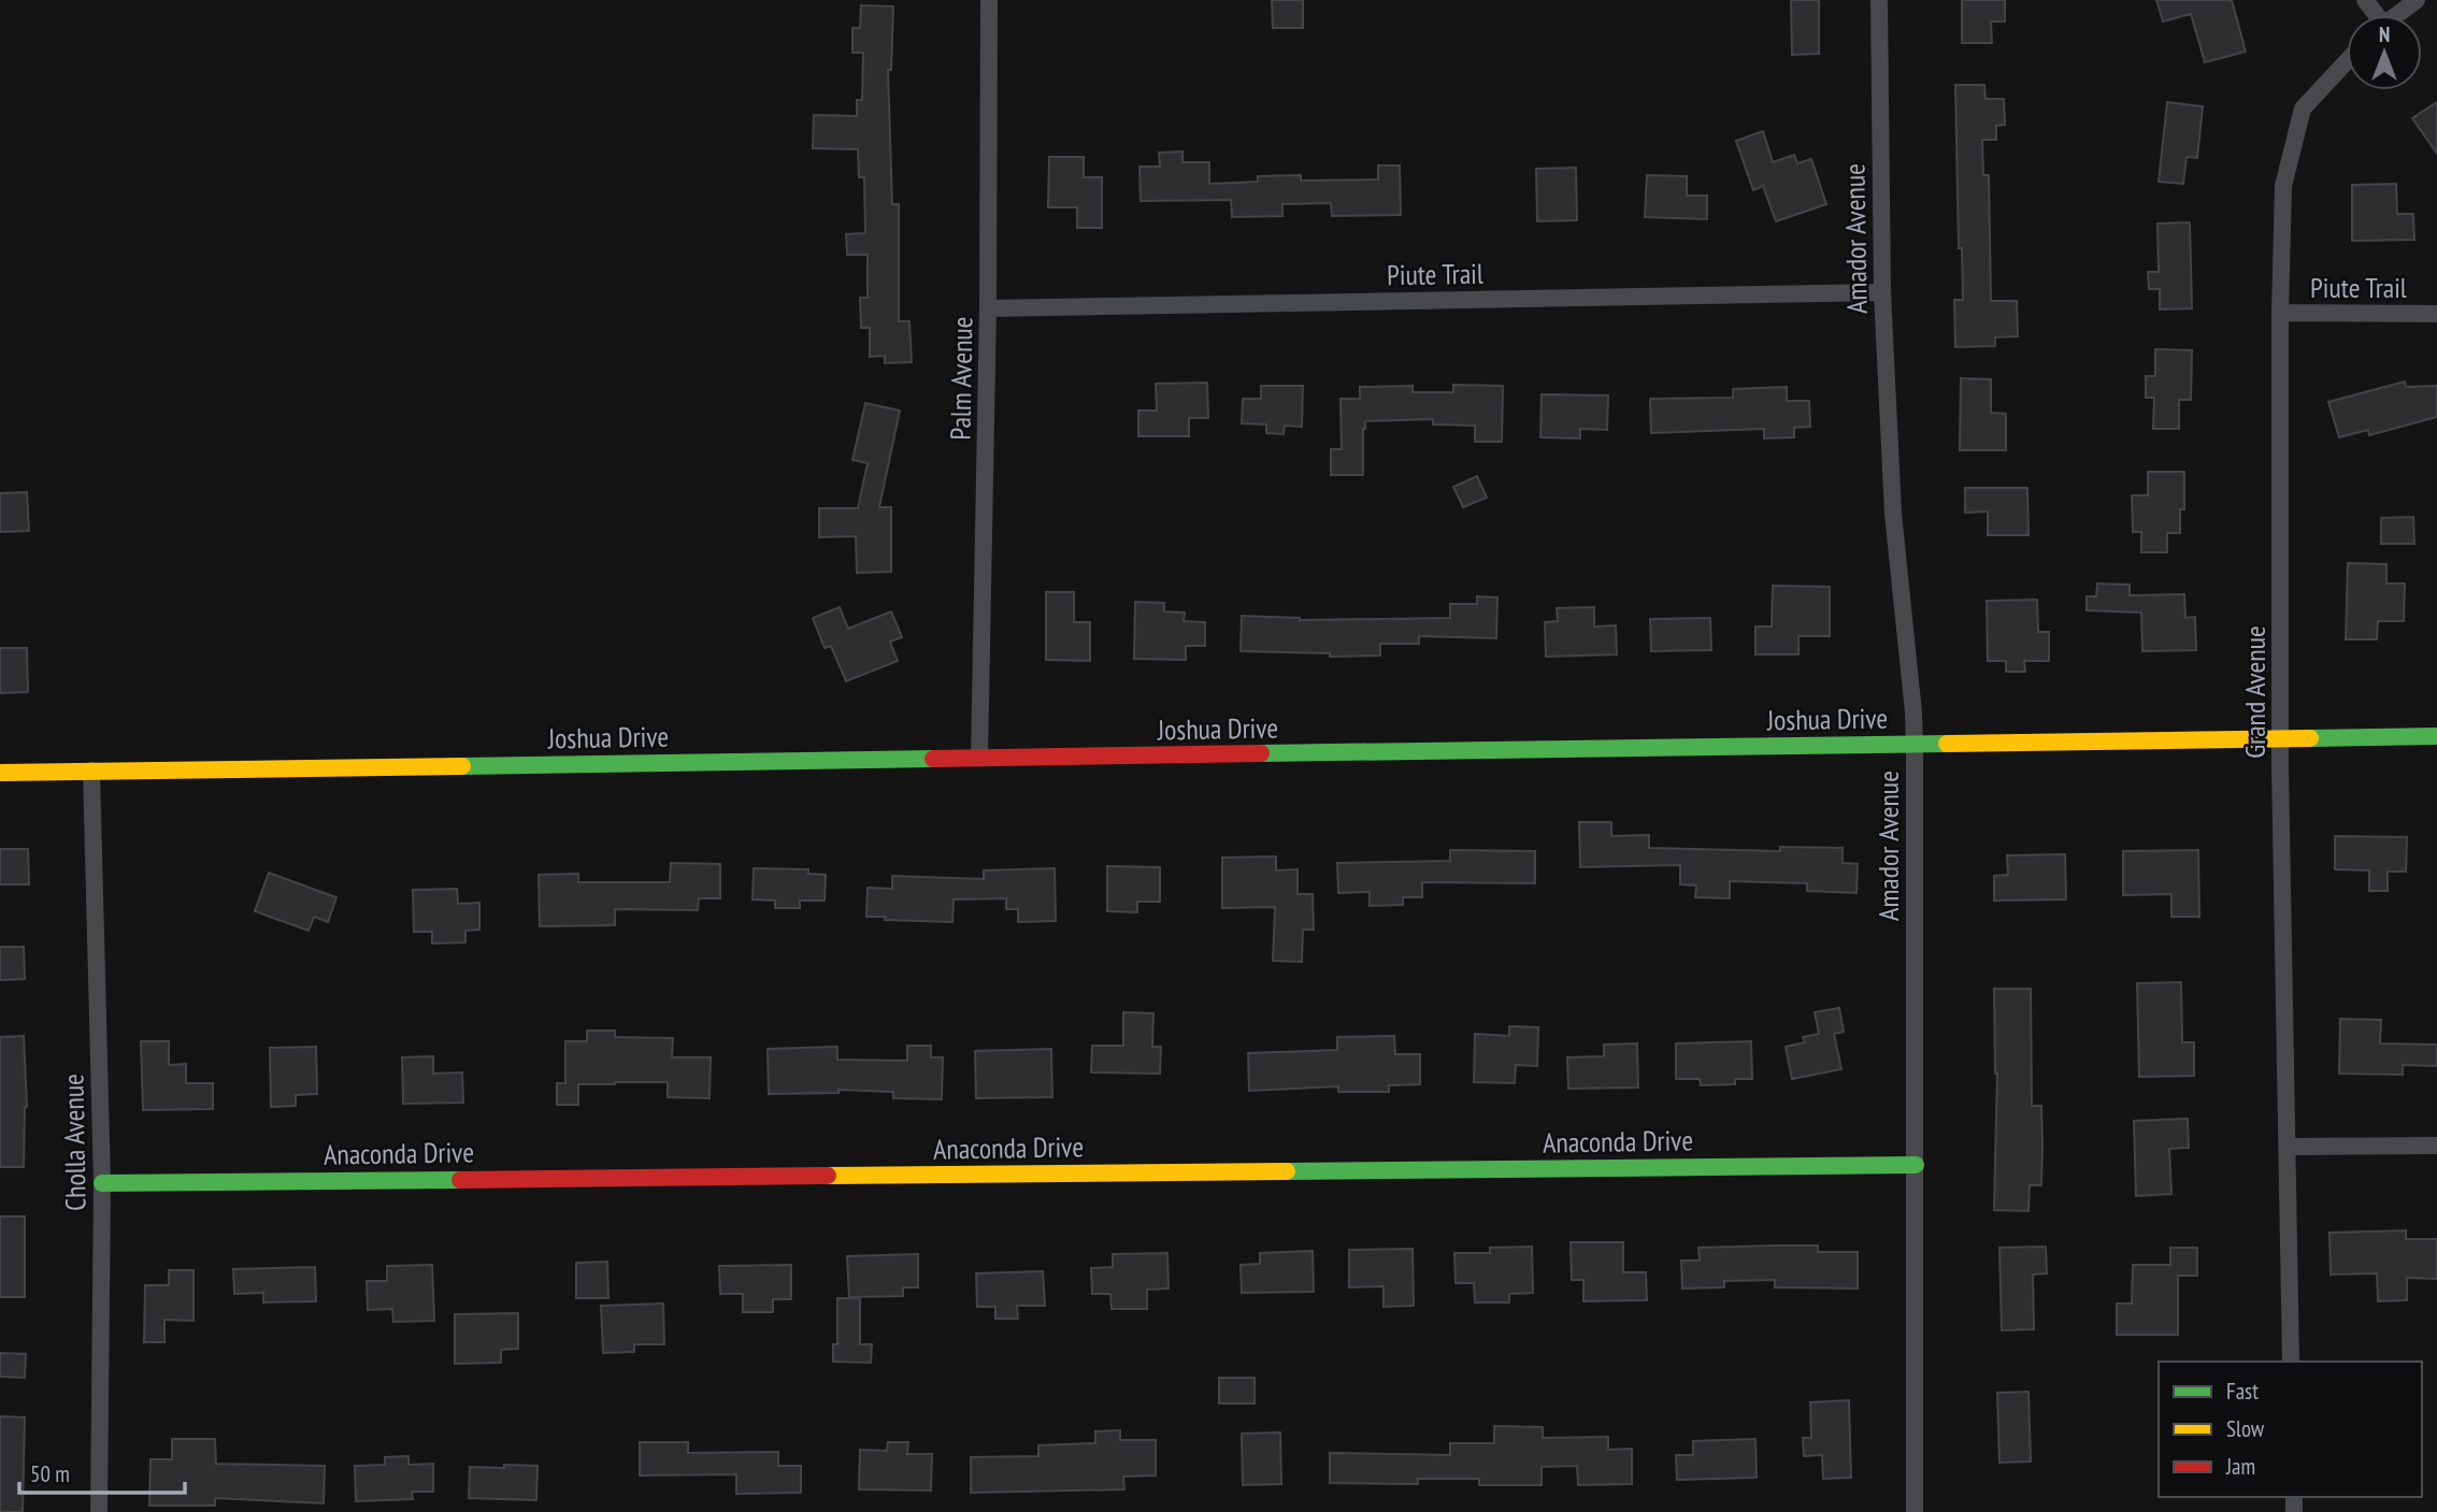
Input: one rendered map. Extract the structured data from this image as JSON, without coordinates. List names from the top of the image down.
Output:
{
  "streets": {
    "street": [
      "Amador Avenue",
      "Piute Trail",
      "Palm Avenue",
      "Grand Avenue",
      "Joshua Drive",
      "Anaconda Drive",
      "Cholla Avenue"
    ]
  },
  "crossings": [
    ["Amador Avenue", "Piute Trail"],
    ["Amador Avenue", "Joshua Drive"],
    ["Amador Avenue", "Anaconda Drive"],
    ["Piute Trail", "Palm Avenue"],
    ["Piute Trail", "Grand Avenue"],
    ["Palm Avenue", "Joshua Drive"],
    ["Grand Avenue", "Joshua Drive"],
    ["Joshua Drive", "Cholla Avenue"],
    ["Anaconda Drive", "Cholla Avenue"]
  ],
  "legend": ["Fast", "Slow", "Jam"],
  "scale_bar": "50 m",
  "north": "top"
}
